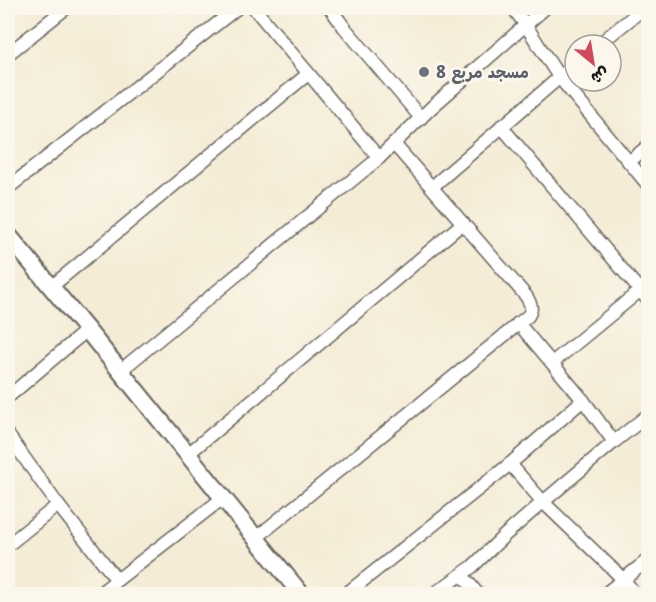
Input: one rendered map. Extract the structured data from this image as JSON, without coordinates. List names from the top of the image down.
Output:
{
  "places": ["مسجد مربع 8"],
  "north": "bottom right"
}
